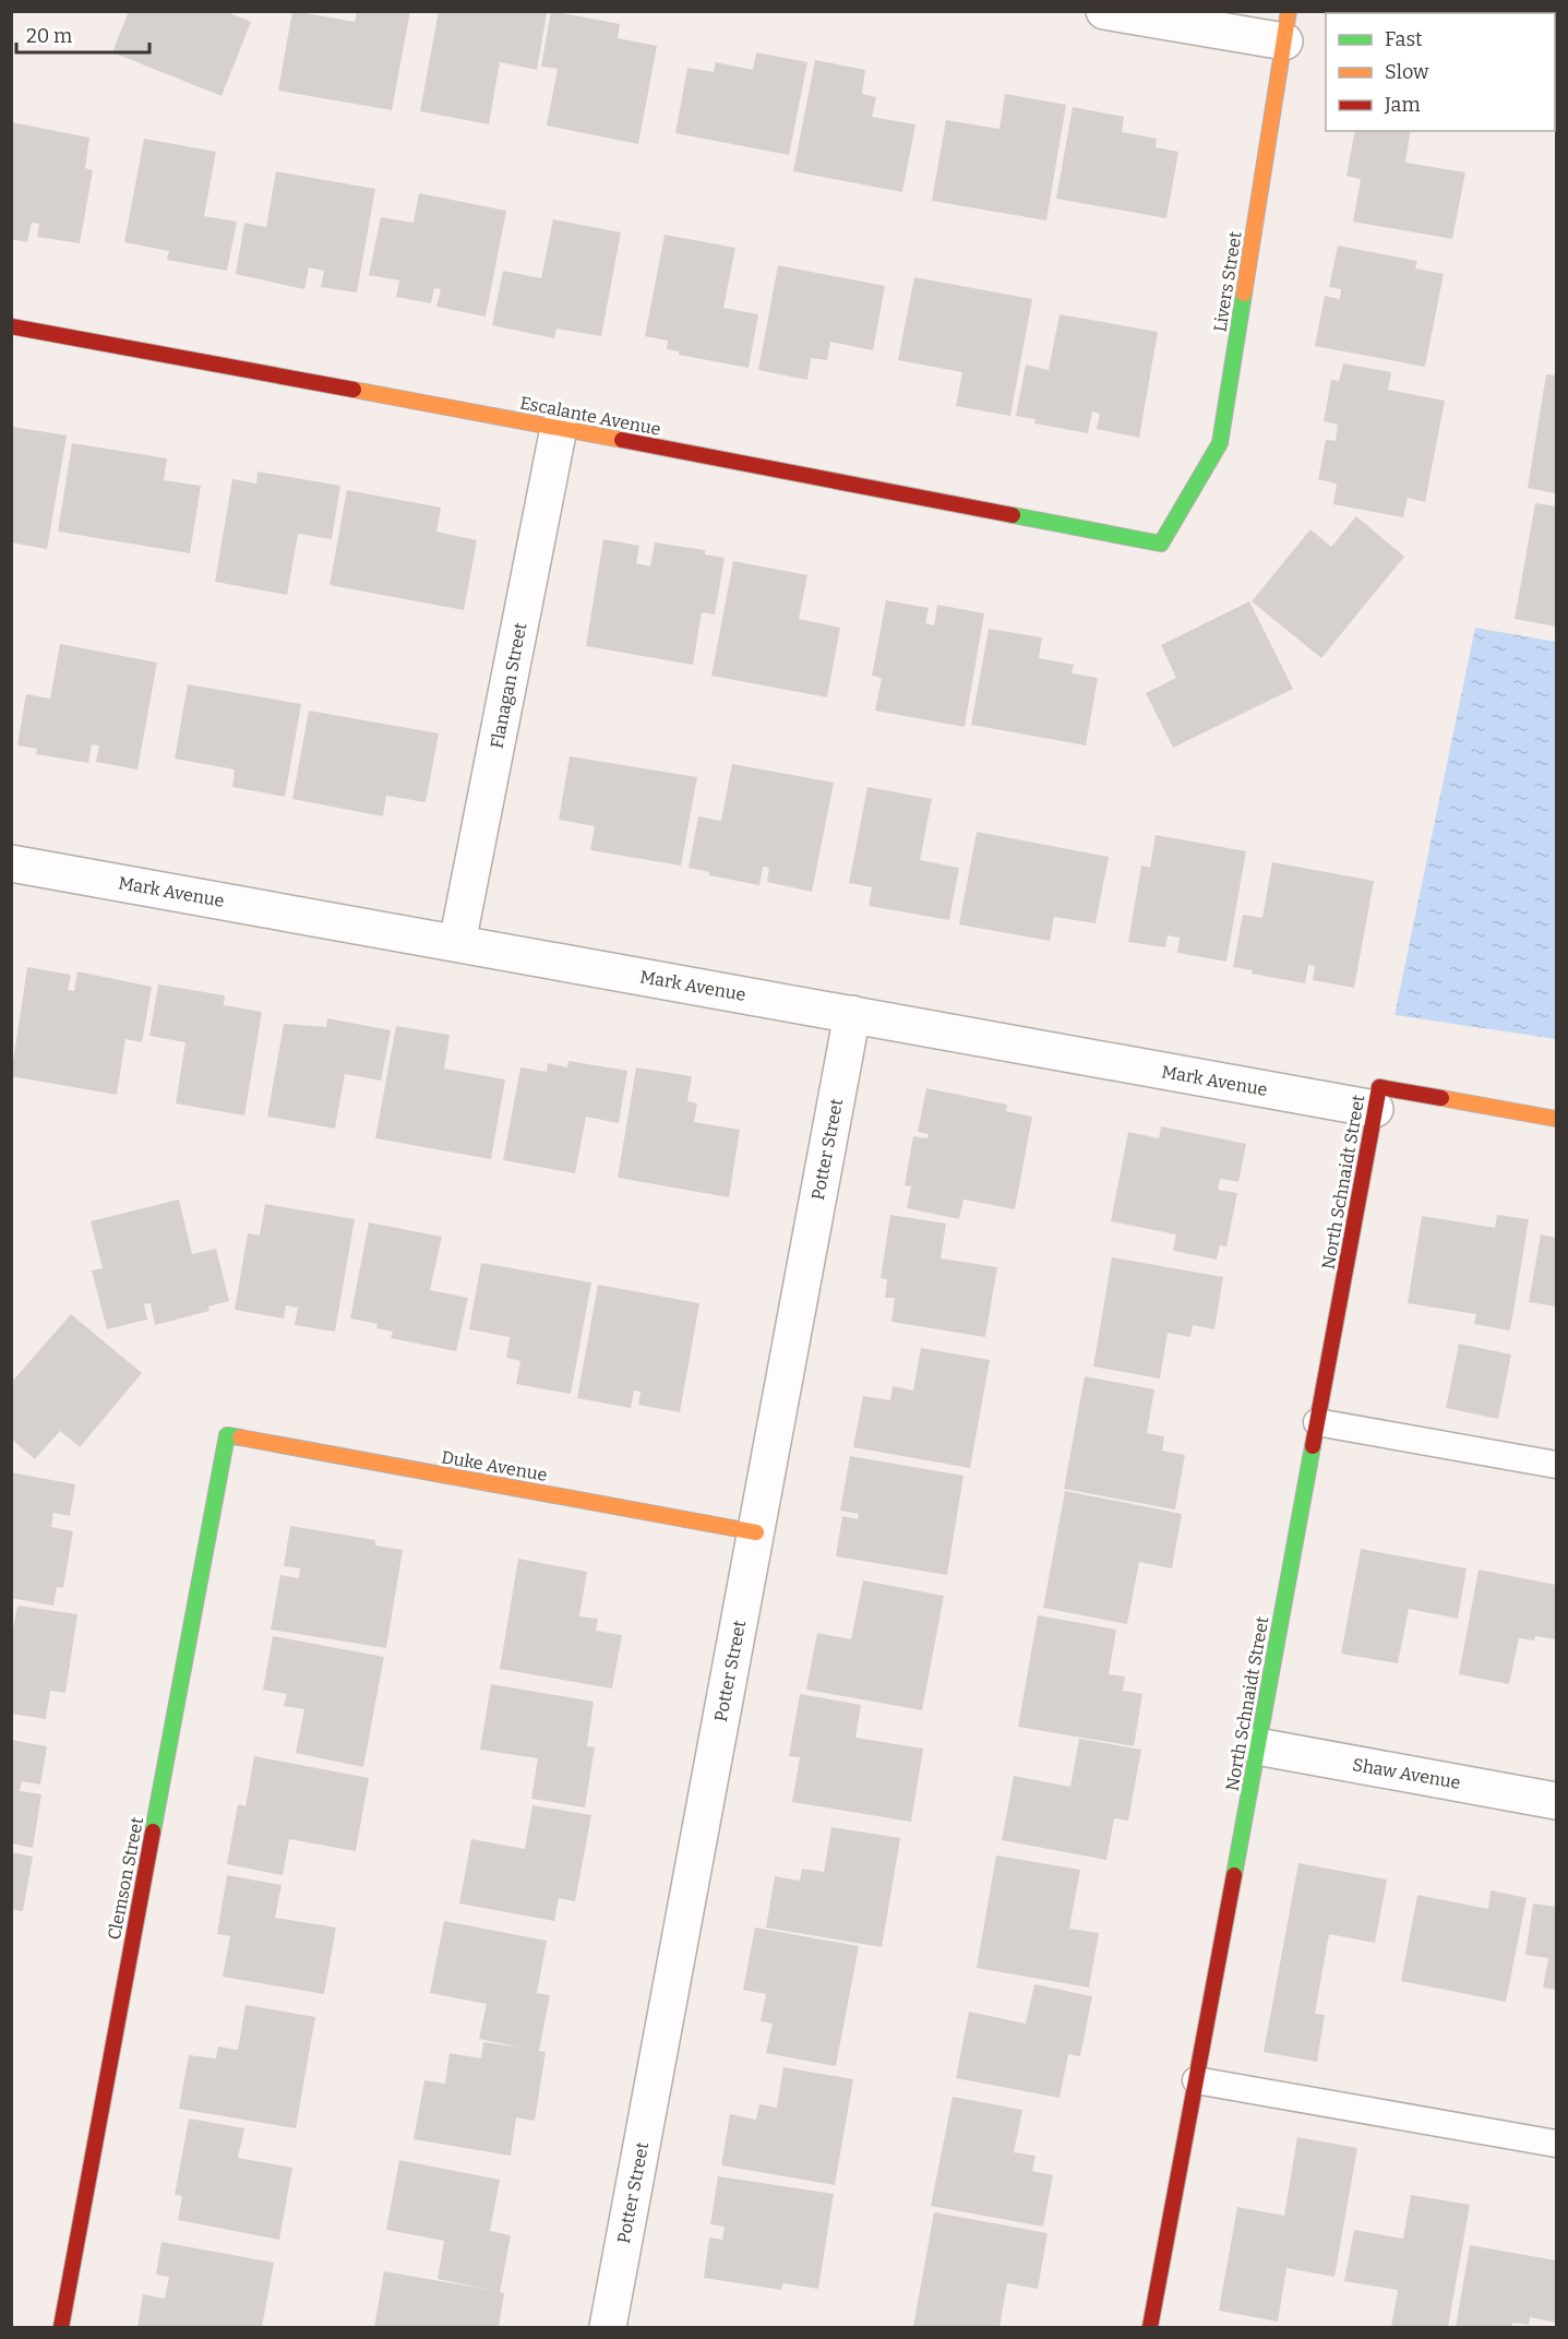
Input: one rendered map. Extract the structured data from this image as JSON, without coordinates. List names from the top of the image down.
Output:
{
  "streets": {
    "street": [
      "Livers Street",
      "Escalante Avenue",
      "Flanagan Street",
      "Mark Avenue",
      "Potter Street",
      "North Schnaidt Street",
      "Duke Avenue",
      "Shaw Avenue",
      "Clemson Street"
    ]
  },
  "crossings": [
    ["Livers Street", "Escalante Avenue"],
    ["Escalante Avenue", "Flanagan Street"],
    ["Flanagan Street", "Mark Avenue"],
    ["Mark Avenue", "Potter Street"],
    ["Mark Avenue", "North Schnaidt Street"],
    ["Potter Street", "Duke Avenue"],
    ["North Schnaidt Street", "Shaw Avenue"],
    ["Duke Avenue", "Clemson Street"]
  ],
  "legend": ["Fast", "Slow", "Jam"],
  "scale_bar": "20 m"
}
